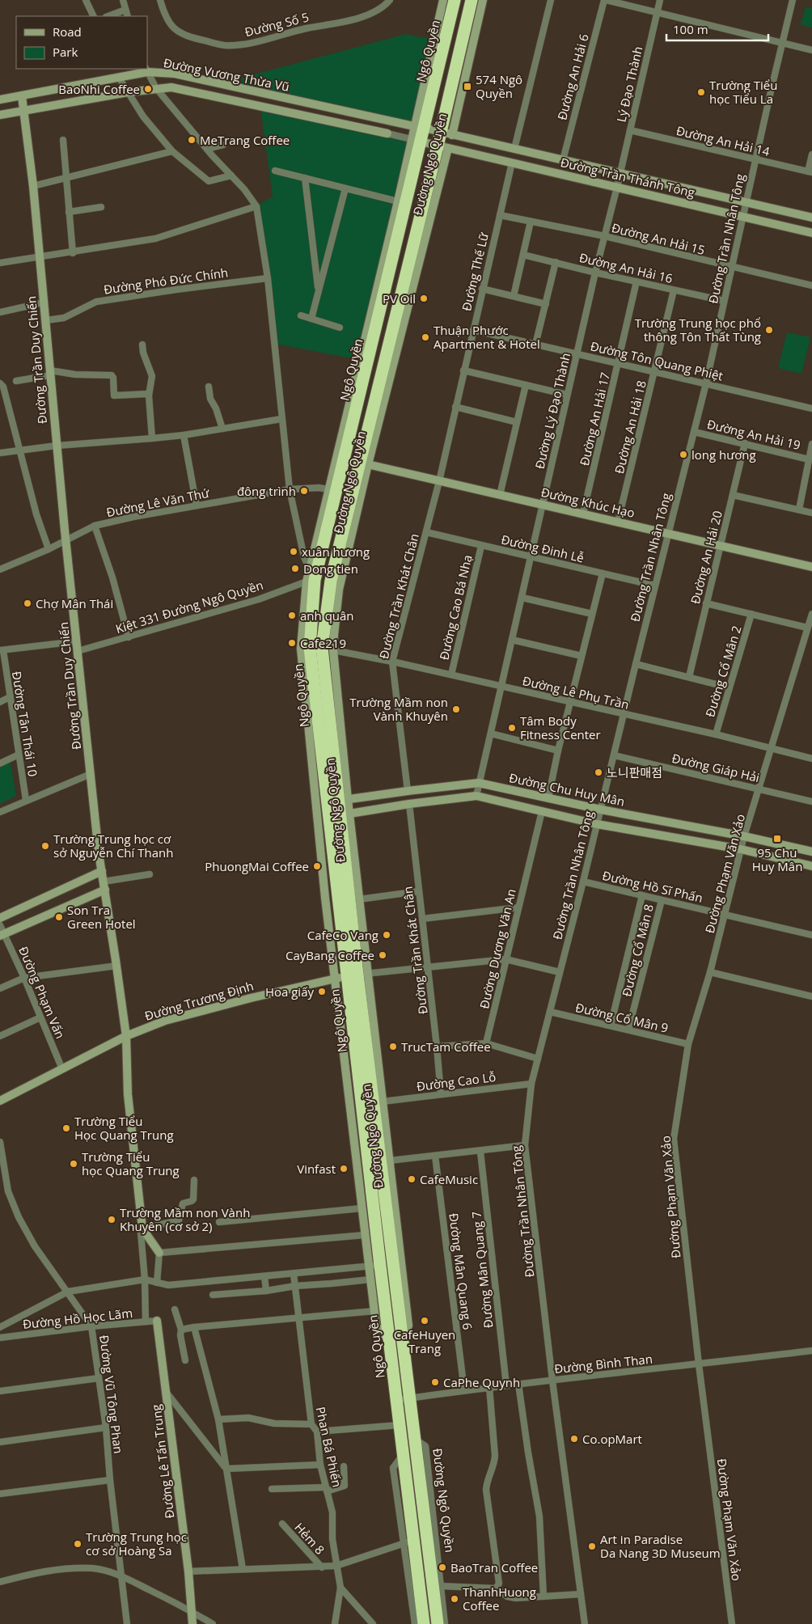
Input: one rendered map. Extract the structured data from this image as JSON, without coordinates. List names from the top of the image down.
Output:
{
  "streets": {
    "highway": ["Ngô Quyền", "Đường Ngô Quyền"],
    "street": [
      "Đường Số 5",
      "Đường Vương Thừa Vũ",
      "Đường An Hải 6",
      "Lý Đạo Thành",
      "Đường An Hải 14",
      "Đường Trần Thánh Tông",
      "Đường An Hải 15",
      "Đường Trần Nhân Tông",
      "Đường An Hải 16",
      "Đường Thế Lữ",
      "Đường Phó Đức Chính",
      "Đường Trần Duy Chiến",
      "Đường Tôn Quang Phiệt",
      "Đường Lý Đạo Thành",
      "Đường An Hải 17",
      "Đường An Hải 18",
      "Đường An Hải 19",
      "Đường Lê Văn Thứ",
      "Đường Khúc Hạo",
      "Đường Đinh Lễ",
      "Đường An Hải 20",
      "Đường Trần Khát Chân",
      "Kiệt 331 Đường Ngô Quyền",
      "Đường Cao Bá Nhạ",
      "Đường Cổ Mân 2",
      "Đường Lê Phụ Trần",
      "Đường Tân Thái 10",
      "Đường Giáp Hải",
      "Đường Chu Huy Mân",
      "Đường Phạm Văn Xảo",
      "Đường Hồ Sĩ Phấn",
      "Đường Dương Văn An",
      "Đường Cổ Mân 8",
      "Đường Phạm Vấn",
      "Đường Trương Định",
      "Đường Cổ Mân 9",
      "Đường Cao Lỗ",
      "Đường Mân Quang 7",
      "Đường Mân Quang 6",
      "Đường Hồ Học Lãm",
      "Đường Bình Than",
      "Đường Vũ Tông Phan",
      "Phan Bá Phiến",
      "Đường Lê Tấn Trung",
      "Hẻm 8"
    ]
  },
  "crossings": [
    ["Ngô Quyền", "Đường Vương Thừa Vũ"],
    ["Ngô Quyền", "Đường Ngô Quyền"],
    ["Ngô Quyền", "Đường Trần Thánh Tông"],
    ["Ngô Quyền", "Đường Khúc Hạo"],
    ["Ngô Quyền", "Kiệt 331 Đường Ngô Quyền"],
    ["Ngô Quyền", "Đường Chu Huy Mân"],
    ["Ngô Quyền", "Đường Trương Định"],
    ["Ngô Quyền", "Đường Bình Than"],
    ["Đường Vương Thừa Vũ", "Đường Ngô Quyền"],
    ["Đường Vương Thừa Vũ", "Đường Trần Thánh Tông"],
    ["Đường Vương Thừa Vũ", "Đường Trần Duy Chiến"],
    ["Đường An Hải 6", "Đường Trần Thánh Tông"],
    ["Lý Đạo Thành", "Đường An Hải 14"],
    ["Lý Đạo Thành", "Đường Trần Thánh Tông"],
    ["Lý Đạo Thành", "Đường Lý Đạo Thành"],
    ["Đường An Hải 14", "Đường Trần Nhân Tông"],
    ["Đường Ngô Quyền", "Đường Trần Thánh Tông"],
    ["Đường Ngô Quyền", "Đường Lê Văn Thứ"],
    ["Đường Ngô Quyền", "Đường Khúc Hạo"],
    ["Đường Ngô Quyền", "Kiệt 331 Đường Ngô Quyền"],
    ["Đường Ngô Quyền", "Đường Lê Phụ Trần"],
    ["Đường Ngô Quyền", "Đường Chu Huy Mân"],
    ["Đường Ngô Quyền", "Đường Trương Định"],
    ["Đường Ngô Quyền", "Đường Cao Lỗ"],
    ["Đường Ngô Quyền", "Đường Bình Than"],
    ["Đường Trần Thánh Tông", "Đường Trần Nhân Tông"],
    ["Đường Trần Thánh Tông", "Đường Thế Lữ"],
    ["Đường Trần Thánh Tông", "Đường Lý Đạo Thành"],
    ["Đường An Hải 15", "Đường Trần Nhân Tông"],
    ["Đường An Hải 15", "Đường Thế Lữ"],
    ["Đường An Hải 15", "Đường Lý Đạo Thành"],
    ["Đường Trần Nhân Tông", "Đường An Hải 16"],
    ["Đường Trần Nhân Tông", "Đường Tôn Quang Phiệt"],
    ["Đường Trần Nhân Tông", "Đường An Hải 19"],
    ["Đường Trần Nhân Tông", "Đường Khúc Hạo"],
    ["Đường Trần Nhân Tông", "Đường Đinh Lễ"],
    ["Đường Trần Nhân Tông", "Đường Lê Phụ Trần"],
    ["Đường Trần Nhân Tông", "Đường Giáp Hải"],
    ["Đường Trần Nhân Tông", "Đường Chu Huy Mân"],
    ["Đường Trần Nhân Tông", "Đường Hồ Sĩ Phấn"],
    ["Đường Trần Nhân Tông", "Đường Cổ Mân 9"],
    ["Đường Trần Nhân Tông", "Đường Cao Lỗ"],
    ["Đường Trần Nhân Tông", "Đường Bình Than"],
    ["Đường An Hải 16", "Đường Lý Đạo Thành"],
    ["Đường An Hải 16", "Đường An Hải 17"],
    ["Đường An Hải 16", "Đường An Hải 18"],
    ["Đường Thế Lữ", "Đường Tôn Quang Phiệt"],
    ["Đường Thế Lữ", "Đường Khúc Hạo"],
    ["Đường Thế Lữ", "Đường Trần Khát Chân"],
    ["Đường Phó Đức Chính", "Đường Trần Duy Chiến"],
    ["Đường Trần Duy Chiến", "Đường Lê Văn Thứ"],
    ["Đường Trần Duy Chiến", "Kiệt 331 Đường Ngô Quyền"],
    ["Đường Trần Duy Chiến", "Đường Trương Định"],
    ["Đường Tôn Quang Phiệt", "Đường Lý Đạo Thành"],
    ["Đường Tôn Quang Phiệt", "Đường An Hải 17"],
    ["Đường Tôn Quang Phiệt", "Đường An Hải 18"],
    ["Đường Lý Đạo Thành", "Đường Khúc Hạo"],
    ["Đường Lý Đạo Thành", "Đường Đinh Lễ"],
    ["Đường Lý Đạo Thành", "Đường Lê Phụ Trần"],
    ["Đường Lý Đạo Thành", "Đường Chu Huy Mân"],
    ["Đường An Hải 17", "Đường Khúc Hạo"],
    ["Đường An Hải 18", "Đường Khúc Hạo"],
    ["Đường An Hải 19", "Đường An Hải 20"],
    ["Đường Khúc Hạo", "Đường An Hải 20"],
    ["Đường Khúc Hạo", "Đường Trần Khát Chân"],
    ["Đường Đinh Lễ", "Đường Trần Khát Chân"],
    ["Đường Đinh Lễ", "Đường Cao Bá Nhạ"],
    ["Đường Trần Khát Chân", "Đường Lê Phụ Trần"],
    ["Đường Trần Khát Chân", "Đường Chu Huy Mân"],
    ["Đường Trần Khát Chân", "Đường Cao Lỗ"],
    ["Đường Cao Bá Nhạ", "Đường Lê Phụ Trần"],
    ["Đường Cổ Mân 2", "Đường Lê Phụ Trần"],
    ["Đường Lê Phụ Trần", "Đường Phạm Văn Xảo"],
    ["Đường Giáp Hải", "Đường Phạm Văn Xảo"],
    ["Đường Chu Huy Mân", "Đường Phạm Văn Xảo"],
    ["Đường Phạm Văn Xảo", "Đường Hồ Sĩ Phấn"],
    ["Đường Phạm Văn Xảo", "Đường Cổ Mân 9"],
    ["Đường Phạm Văn Xảo", "Đường Bình Than"],
    ["Đường Hồ Sĩ Phấn", "Đường Cổ Mân 8"],
    ["Đường Cổ Mân 8", "Đường Cổ Mân 9"],
    ["Đường Phạm Vấn", "Đường Trương Định"],
    ["Đường Mân Quang 7", "Đường Bình Than"],
    ["Đường Mân Quang 6", "Đường Bình Than"],
    ["Đường Hồ Học Lãm", "Đường Vũ Tông Phan"],
    ["Đường Hồ Học Lãm", "Đường Lê Tấn Trung"]
  ],
  "places": {
    "transit": ["574 Ngô Quyền", "95 Chu Huy Mân"],
    "other": [
      "BaoNhi Coffee",
      "Trường Tiểu học Tiểu La",
      "MeTrang Coffee",
      "PV Oil",
      "Trường Trung học phổ thông Tôn Thất Tùng",
      "Thuận Phước Apartment & Hotel",
      "long hương",
      "đông trình",
      "xuân hương",
      "Dong tien",
      "Chợ Mân Thái",
      "anh quân",
      "Cafe219",
      "Trường Mầm non Vành Khuyên",
      "Tâm Body Fitness Center",
      "노니판매점",
      "Trường Trung học cơ sở Nguyễn Chí Thanh",
      "PhuongMai Coffee",
      "Son Tra Green Hotel",
      "CafeCo Vang",
      "CayBang Coffee",
      "Hoa giấy",
      "TrucTam Coffee",
      "Trường Tiểu Học Quang Trung",
      "Trường Tiểu học Quang Trung",
      "Vinfast",
      "CafeMusic",
      "Trường Mầm non Vành Khuyên (cơ sở 2)",
      "CafeHuyen Trang",
      "CaPhe Quynh",
      "Co.opMart",
      "Trường Trung học cơ sở Hoàng Sa",
      "Art in Paradise Da Nang 3D Museum",
      "BaoTran Coffee",
      "ThanhHuong Coffee"
    ]
  },
  "legend": ["Road", "Park"],
  "scale_bar": "100 m"
}
